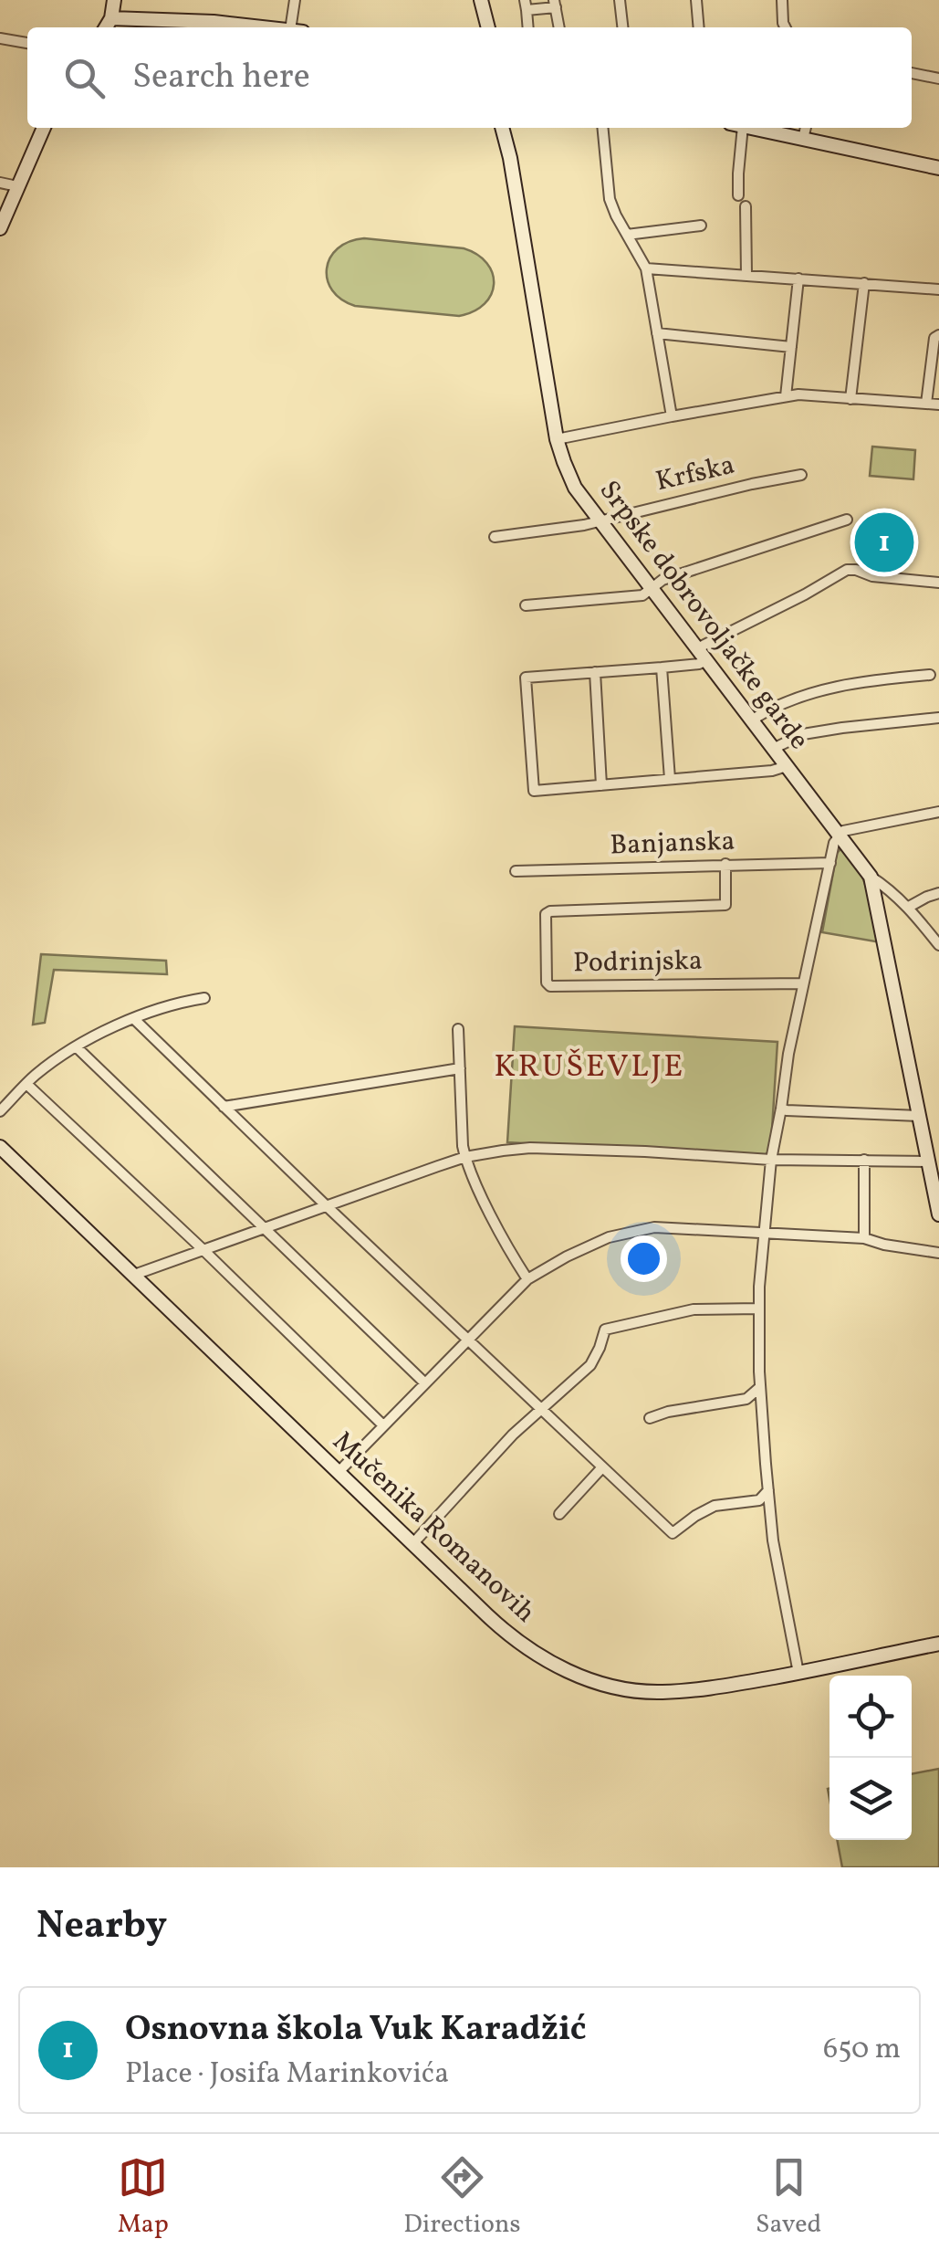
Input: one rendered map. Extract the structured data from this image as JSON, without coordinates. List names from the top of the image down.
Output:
{
  "streets": {
    "street": [
      "Krfska",
      "Srpske dobrovoljačke garde",
      "Banjanska",
      "Podrinjska",
      "Mučenika Romanovih"
    ]
  },
  "crossings": [
    ["Krfska", "Srpske dobrovoljačke garde"],
    ["Banjanska", "Podrinjska"]
  ],
  "districts": ["KRUŠEVLJE"],
  "page": {
    "search": "Search here",
    "pins": "1",
    "heading": "Nearby",
    "list": [
      {
        "mark": "1",
        "name": "Osnovna škola Vuk Karadžić",
        "note": "Place · Josifa Marinkovića",
        "value": "650 m"
      }
    ],
    "nav": ["Map", "Directions", "Saved"]
  }
}
